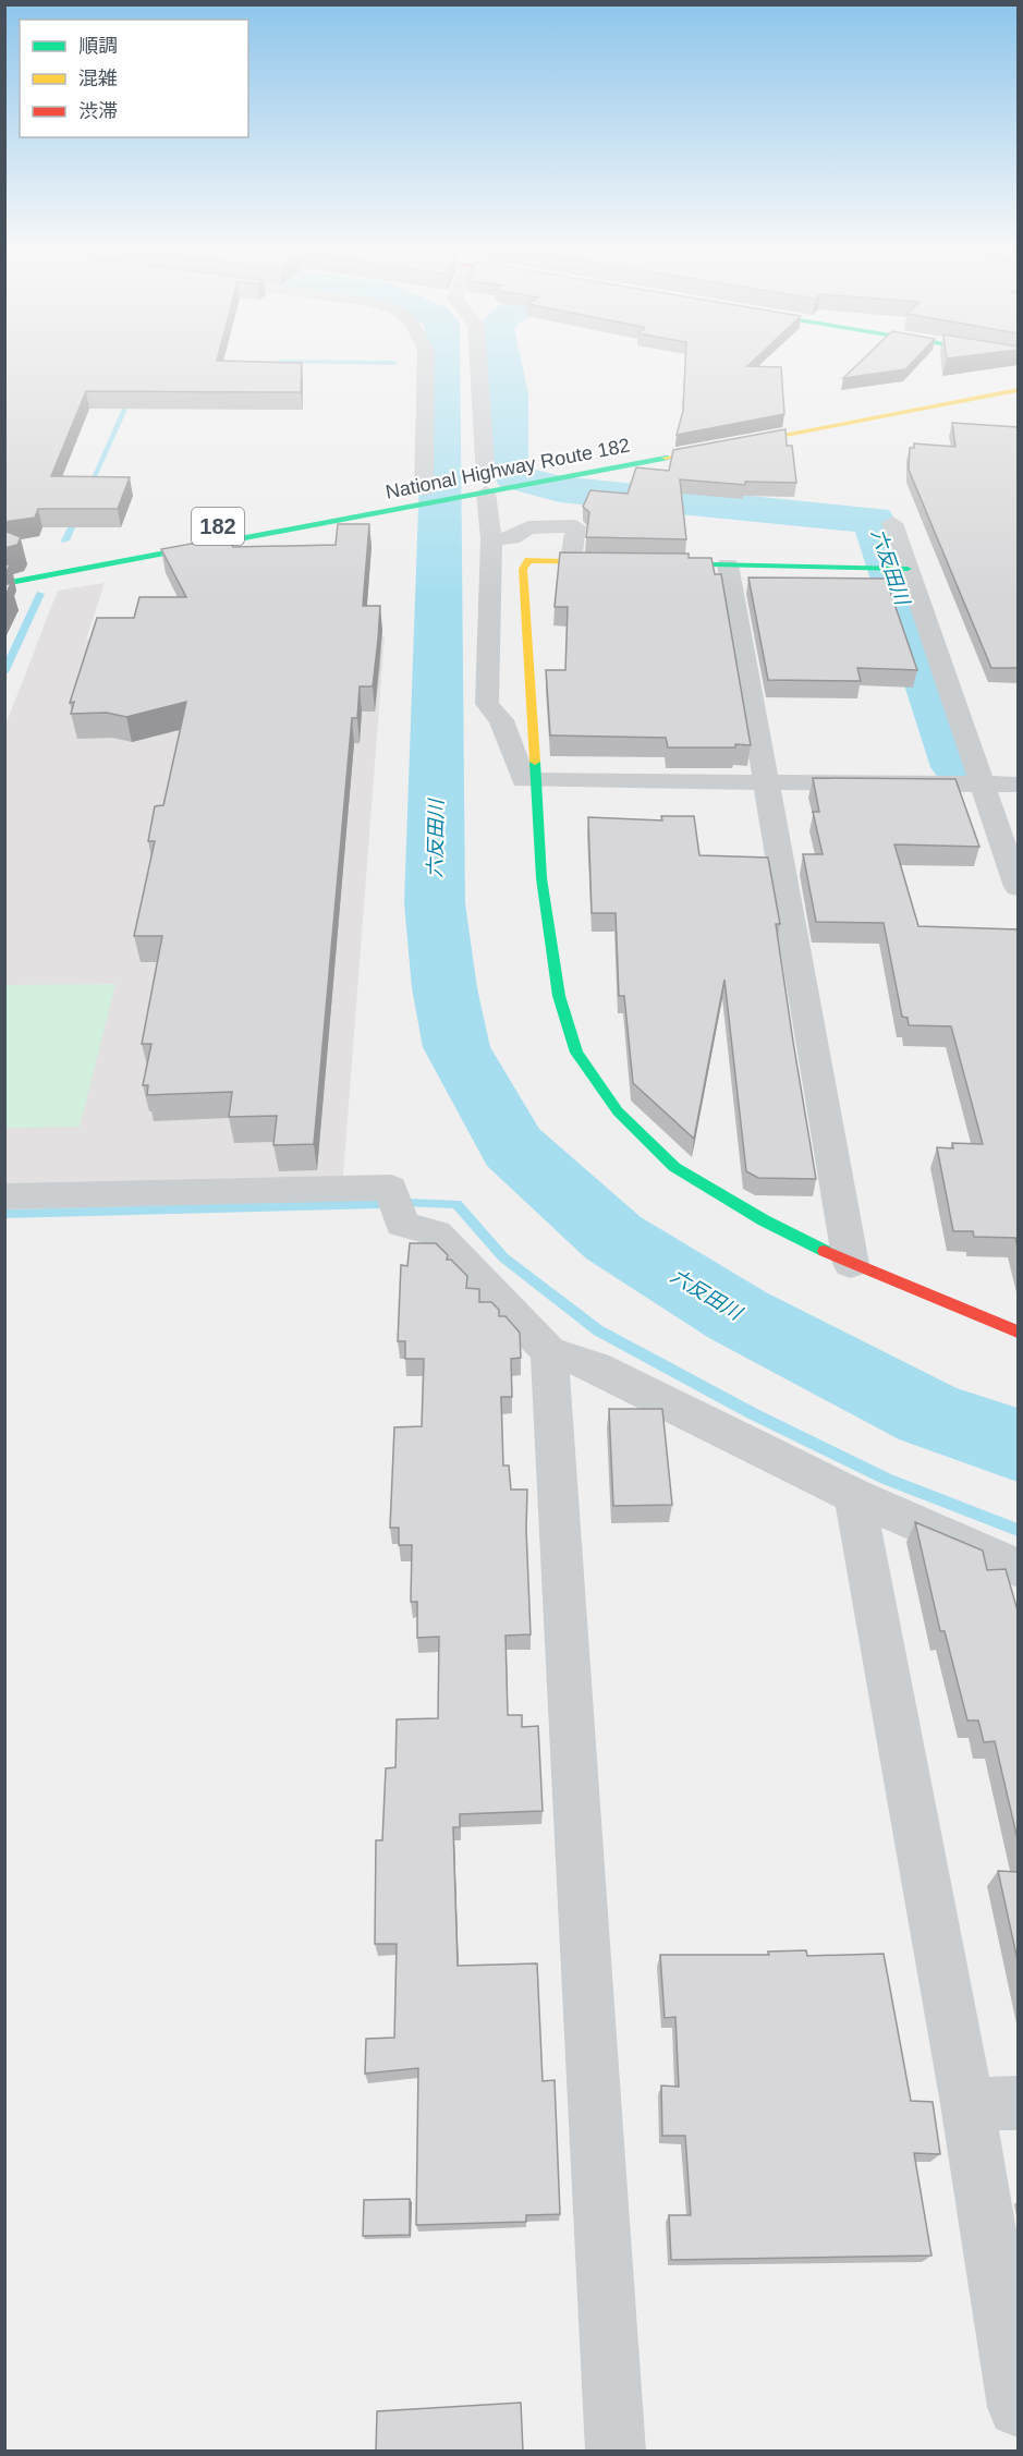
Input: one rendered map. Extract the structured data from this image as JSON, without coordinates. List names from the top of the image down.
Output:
{
  "streets": {
    "main road": ["National Highway Route 182", "182"]
  },
  "water": ["六反田川"],
  "legend": ["順調", "混雑", "渋滞"]
}
